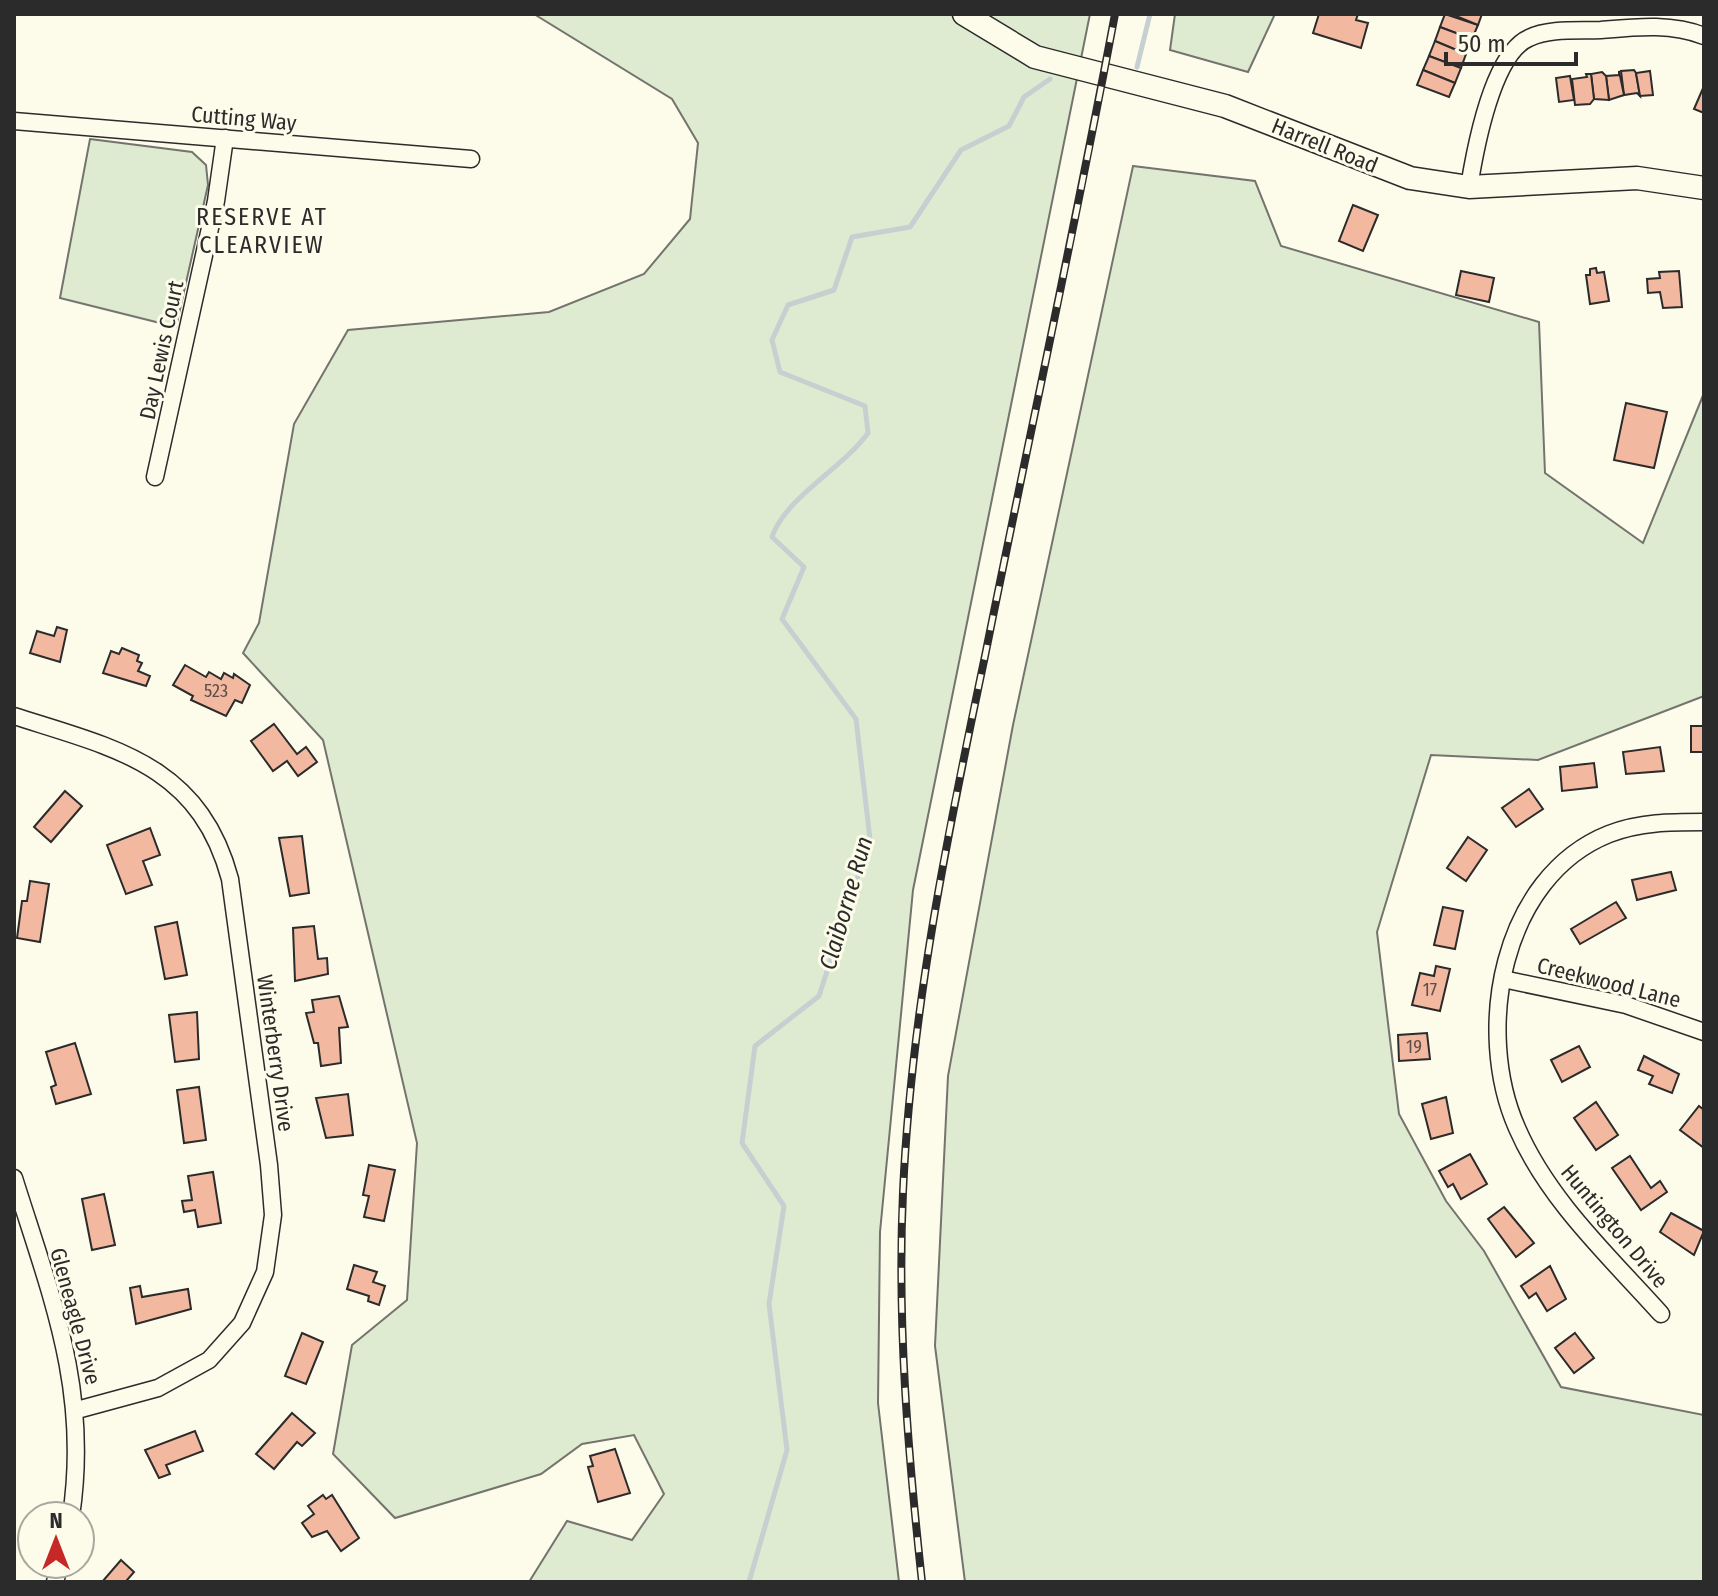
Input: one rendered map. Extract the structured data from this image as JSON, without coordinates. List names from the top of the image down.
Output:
{
  "streets": {
    "street": [
      "Cutting Way",
      "Harrell Road",
      "Day Lewis Court",
      "Creekwood Lane",
      "Winterberry Drive",
      "Huntington Drive",
      "Gleneagle Drive"
    ]
  },
  "crossings": [
    ["Cutting Way", "Day Lewis Court"],
    ["Creekwood Lane", "Huntington Drive"],
    ["Winterberry Drive", "Gleneagle Drive"]
  ],
  "districts": ["RESERVE AT CLEARVIEW"],
  "water": ["Claiborne Run"],
  "house_numbers": ["523", "17", "19"],
  "scale_bar": "50 m",
  "north": "top"
}
